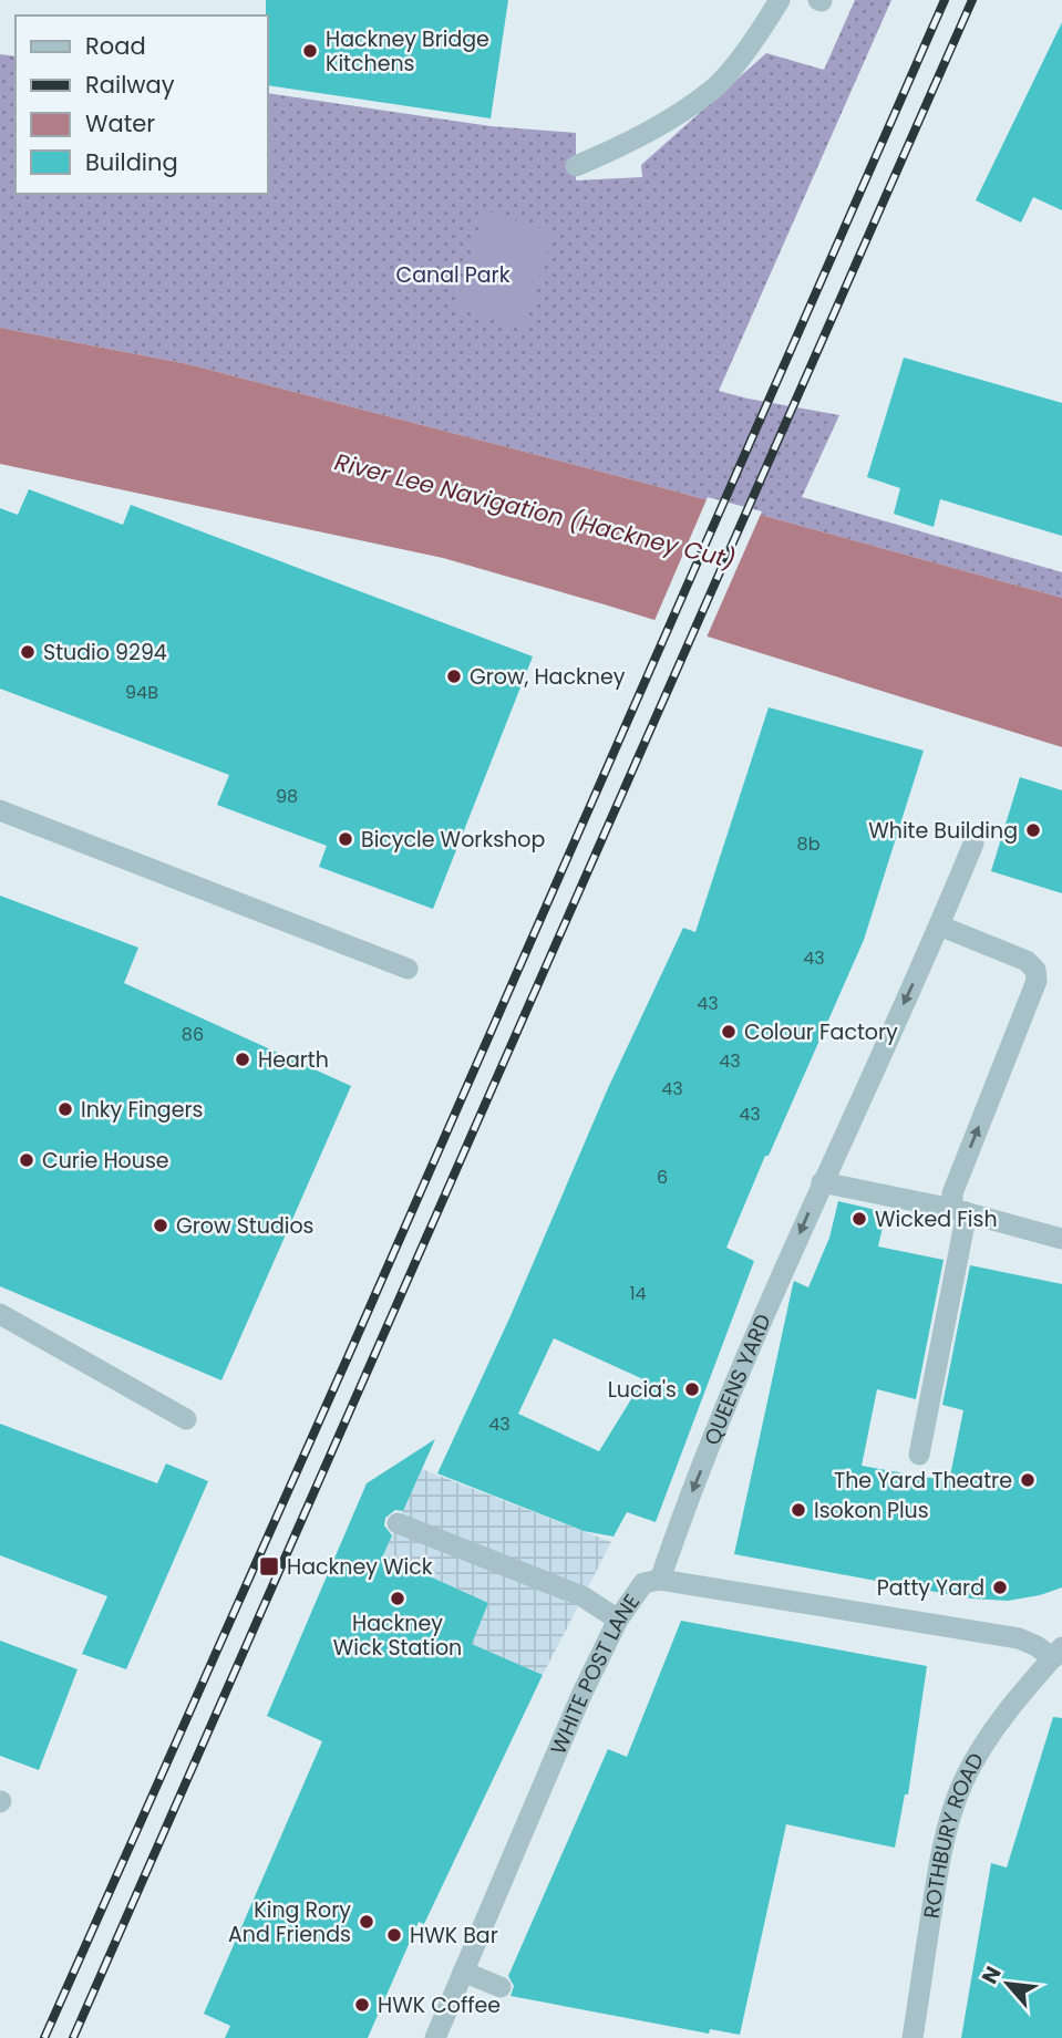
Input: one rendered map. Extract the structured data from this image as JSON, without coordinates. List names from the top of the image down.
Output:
{
  "streets": {
    "street": ["QUEENS YARD", "WHITE POST LANE", "ROTHBURY ROAD"]
  },
  "crossings": [
    ["QUEENS YARD", "WHITE POST LANE"],
    ["WHITE POST LANE", "ROTHBURY ROAD"]
  ],
  "water": ["River Lee Navigation (Hackney Cut)"],
  "parks": ["Canal Park"],
  "places": {
    "other": [
      "Hackney Bridge Kitchens",
      "Studio 9294",
      "Grow, Hackney",
      "White Building",
      "Bicycle Workshop",
      "Colour Factory",
      "Hearth",
      "Inky Fingers",
      "Curie House",
      "Wicked Fish",
      "Grow Studios",
      "Lucia's",
      "The Yard Theatre",
      "Isokon Plus",
      "Patty Yard",
      "Hackney Wick Station",
      "King Rory And Friends",
      "HWK Bar",
      "HWK Coffee"
    ],
    "transit": ["Hackney Wick"]
  },
  "house_numbers": [
    "94B",
    "98",
    "8b",
    "43",
    "43",
    "86",
    "43",
    "43",
    "43",
    "6",
    "14",
    "43"
  ],
  "legend": [
    "Road",
    "Railway",
    "Water",
    "Building"
  ],
  "north": "top left"
}
